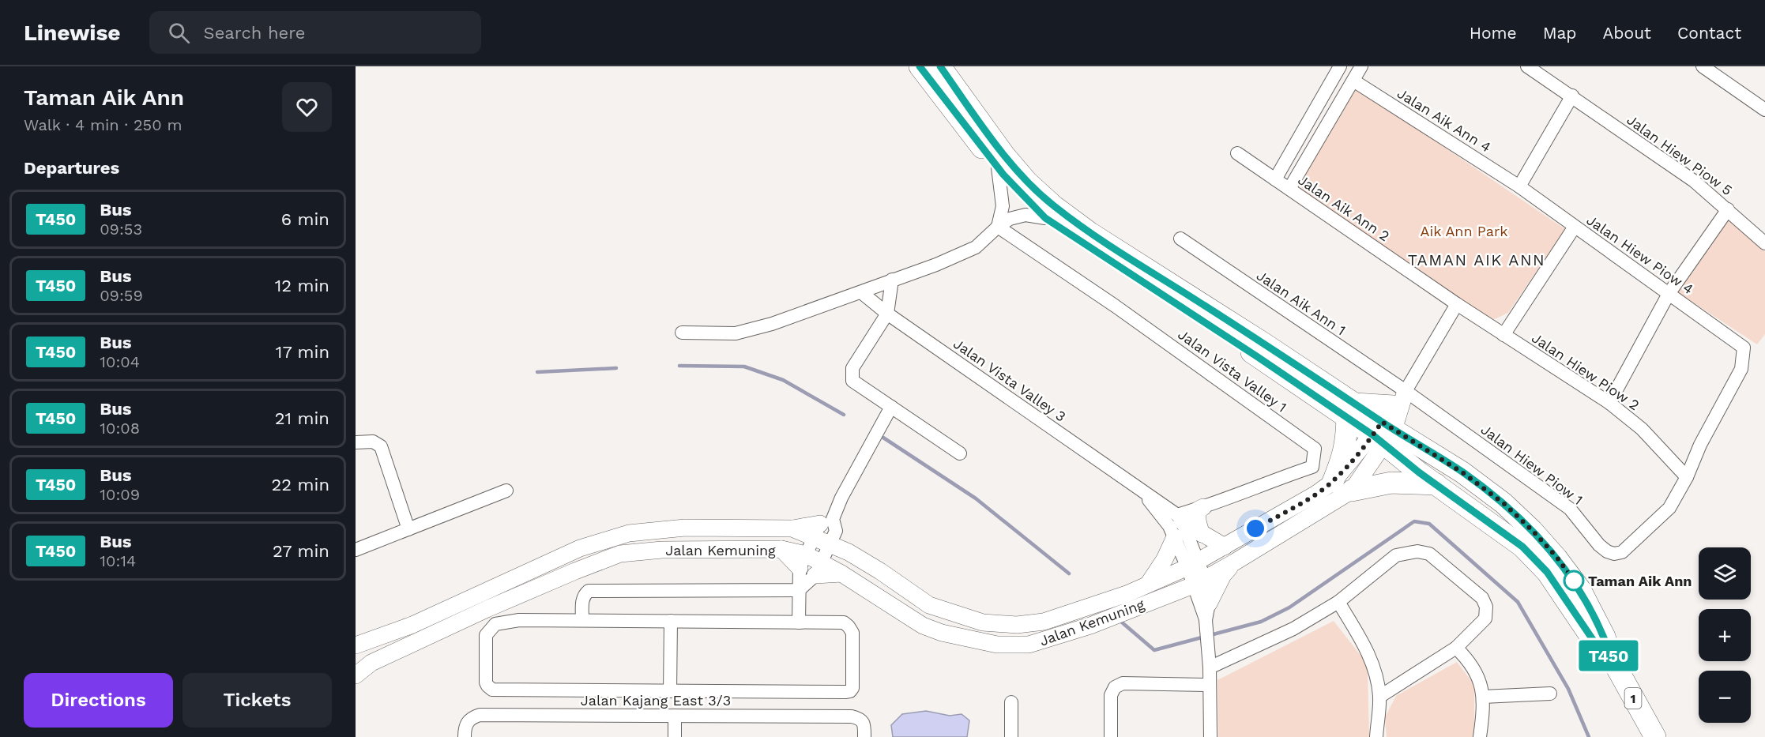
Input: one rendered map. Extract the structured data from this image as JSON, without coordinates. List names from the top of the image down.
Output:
{
  "streets": {
    "main road": ["1"],
    "street": [
      "Jalan Aik Ann 4",
      "Jalan Hiew Piow 5",
      "Jalan Aik Ann 2",
      "Jalan Hiew Piow 4",
      "Jalan Aik Ann 1",
      "Jalan Vista Valley 1",
      "Jalan Hiew Piow 2",
      "Jalan Vista Valley 3",
      "Jalan Hiew Piow 1",
      "Jalan Kemuning",
      "Jalan Kajang East 3/3"
    ]
  },
  "crossings": [
    ["Jalan Aik Ann 4", "Jalan Hiew Piow 4"],
    ["Jalan Aik Ann 2", "Jalan Hiew Piow 2"],
    ["Jalan Hiew Piow 4", "Jalan Hiew Piow 1"],
    ["Jalan Aik Ann 1", "Jalan Hiew Piow 1"],
    ["Jalan Aik Ann 1", "Jalan Kemuning"],
    ["Jalan Aik Ann 1", "1"],
    ["Jalan Vista Valley 1", "Jalan Vista Valley 3"],
    ["Jalan Hiew Piow 2", "Jalan Hiew Piow 1"],
    ["Jalan Vista Valley 3", "Jalan Kemuning"],
    ["Jalan Hiew Piow 1", "Jalan Kemuning"],
    ["Jalan Hiew Piow 1", "1"],
    ["Jalan Kemuning", "1"]
  ],
  "districts": ["TAMAN AIK ANN"],
  "parks": ["Aik Ann Park"],
  "places": ["Taman Aik Ann"],
  "lines": ["bus line T450"],
  "page": {
    "header": "Linewise",
    "search": "Search here",
    "nav": [
      "Home",
      "Map",
      "About",
      "Contact"
    ],
    "heading": [
      ["Taman Aik Ann", "Walk · 4 min · 250 m"],
      "Departures"
    ],
    "on_map": "T450",
    "list": [
      {
        "mark": "T450",
        "name": "Bus",
        "note": "09:53",
        "value": "6 min"
      },
      {
        "mark": "T450",
        "name": "Bus",
        "note": "09:59",
        "value": "12 min"
      },
      {
        "mark": "T450",
        "name": "Bus",
        "note": "10:04",
        "value": "17 min"
      },
      {
        "mark": "T450",
        "name": "Bus",
        "note": "10:08",
        "value": "21 min"
      },
      {
        "mark": "T450",
        "name": "Bus",
        "note": "10:09",
        "value": "22 min"
      },
      {
        "mark": "T450",
        "name": "Bus",
        "note": "10:14",
        "value": "27 min"
      }
    ],
    "map_buttons": ["+", "−"],
    "buttons": ["Directions", "Tickets"]
  }
}
